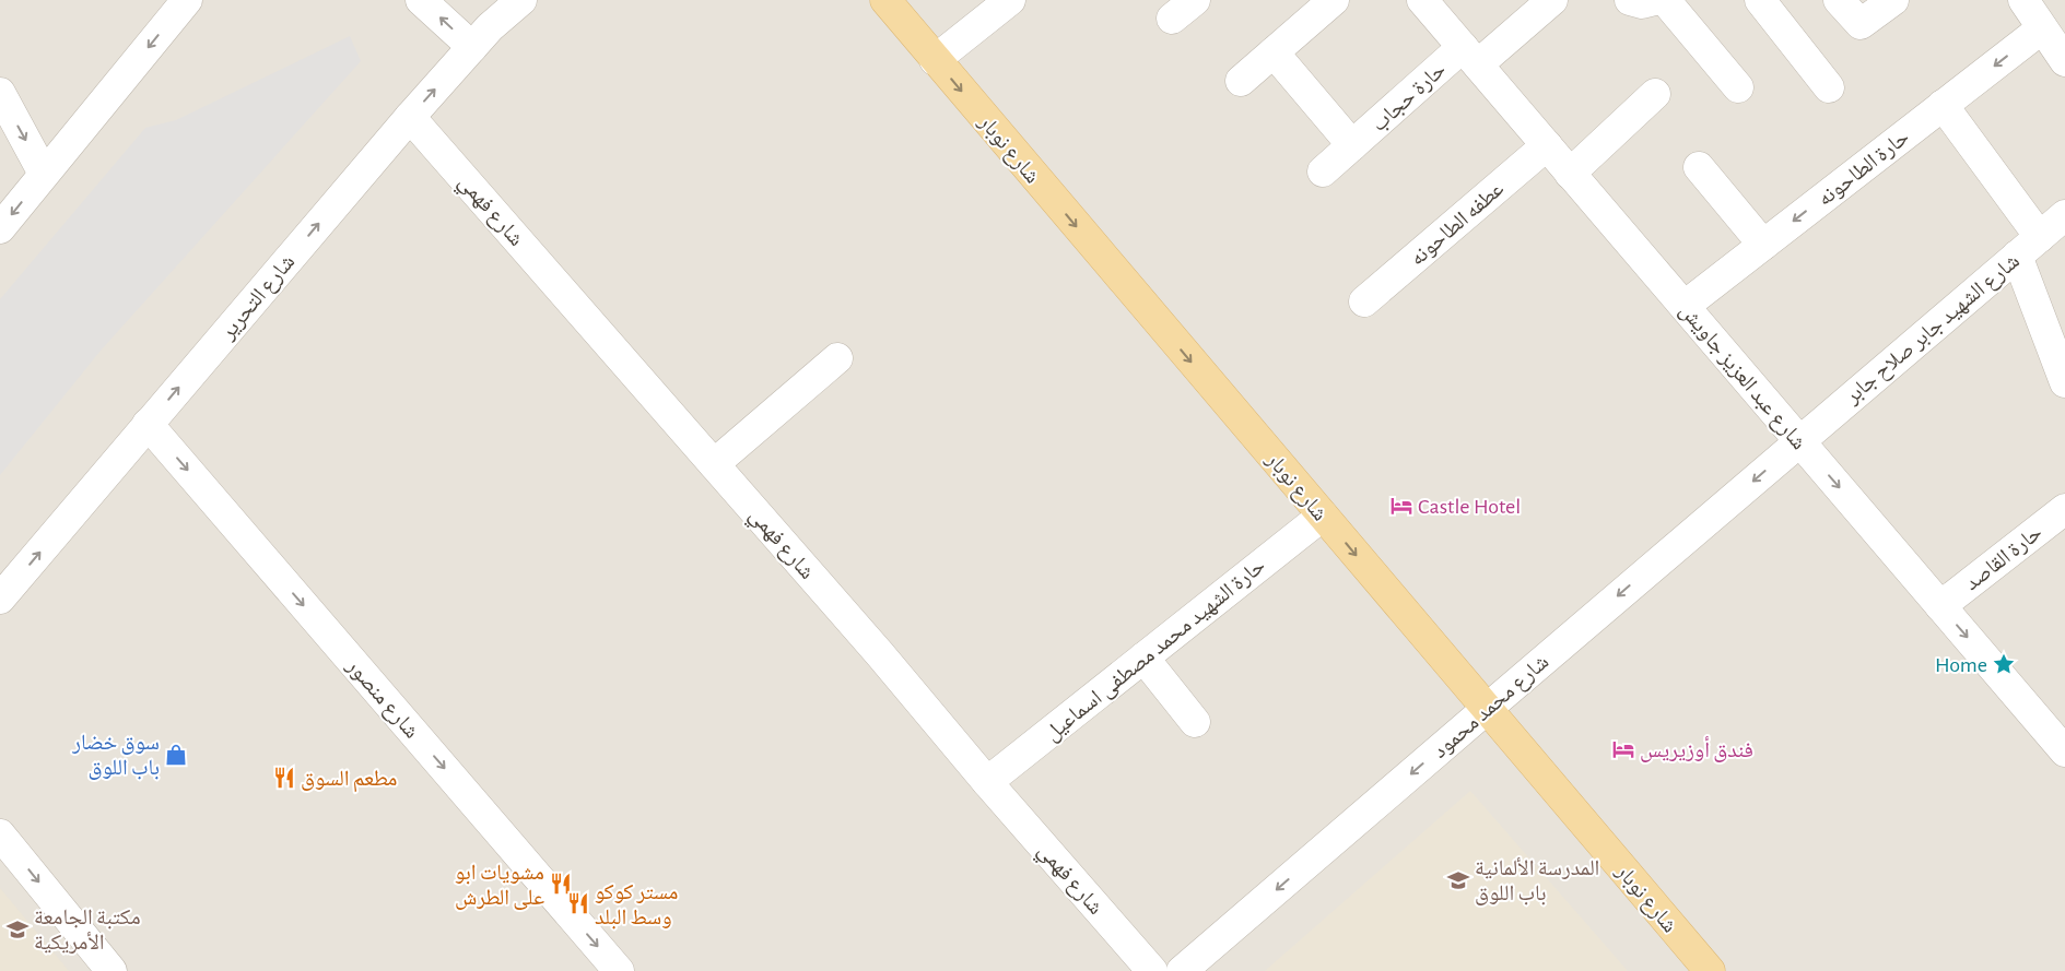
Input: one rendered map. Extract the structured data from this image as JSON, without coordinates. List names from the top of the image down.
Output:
{
  "streets": {
    "main road": ["شارع نوبار"],
    "street": [
      "حارة حجاب",
      "حارة الطاحونه",
      "شارع فهمي",
      "عطفه الطاحونه",
      "شارع التحرير",
      "شارع الشهيد جابر صلاح جابر",
      "شارع عبد العزيز جاويش",
      "حارة القاصد",
      "حارة الشهيد محمد مصطفى اسماعيل",
      "شارع منصور",
      "شارع محمد محمود"
    ]
  },
  "crossings": [
    ["حارة حجاب", "شارع عبد العزيز جاويش"],
    ["شارع نوبار", "حارة الشهيد محمد مصطفى اسماعيل"],
    ["شارع نوبار", "شارع محمد محمود"],
    ["حارة الطاحونه", "شارع عبد العزيز جاويش"],
    ["شارع فهمي", "شارع التحرير"],
    ["شارع فهمي", "حارة الشهيد محمد مصطفى اسماعيل"],
    ["عطفه الطاحونه", "شارع عبد العزيز جاويش"],
    ["شارع التحرير", "شارع منصور"],
    ["شارع الشهيد جابر صلاح جابر", "شارع عبد العزيز جاويش"],
    ["شارع الشهيد جابر صلاح جابر", "شارع محمد محمود"],
    ["شارع عبد العزيز جاويش", "حارة القاصد"],
    ["شارع عبد العزيز جاويش", "شارع محمد محمود"]
  ],
  "one_way": [
    "شارع نوبار",
    "حارة الطاحونه",
    "شارع عبد العزيز جاويش",
    "شارع منصور",
    "شارع محمد محمود"
  ],
  "places": {
    "hotel": ["Castle Hotel", "فندق أوزيريس"],
    "place": ["Home"],
    "shop": ["سوق خضار باب اللوق"],
    "restaurant": ["مطعم السوق", "مشويات ابو على الطرش", "مستر كوكو وسط البلد"],
    "school or university": ["المدرسة الألمانية باب اللوق", "مكتبة الجامعة الأمريكية"]
  }
}
